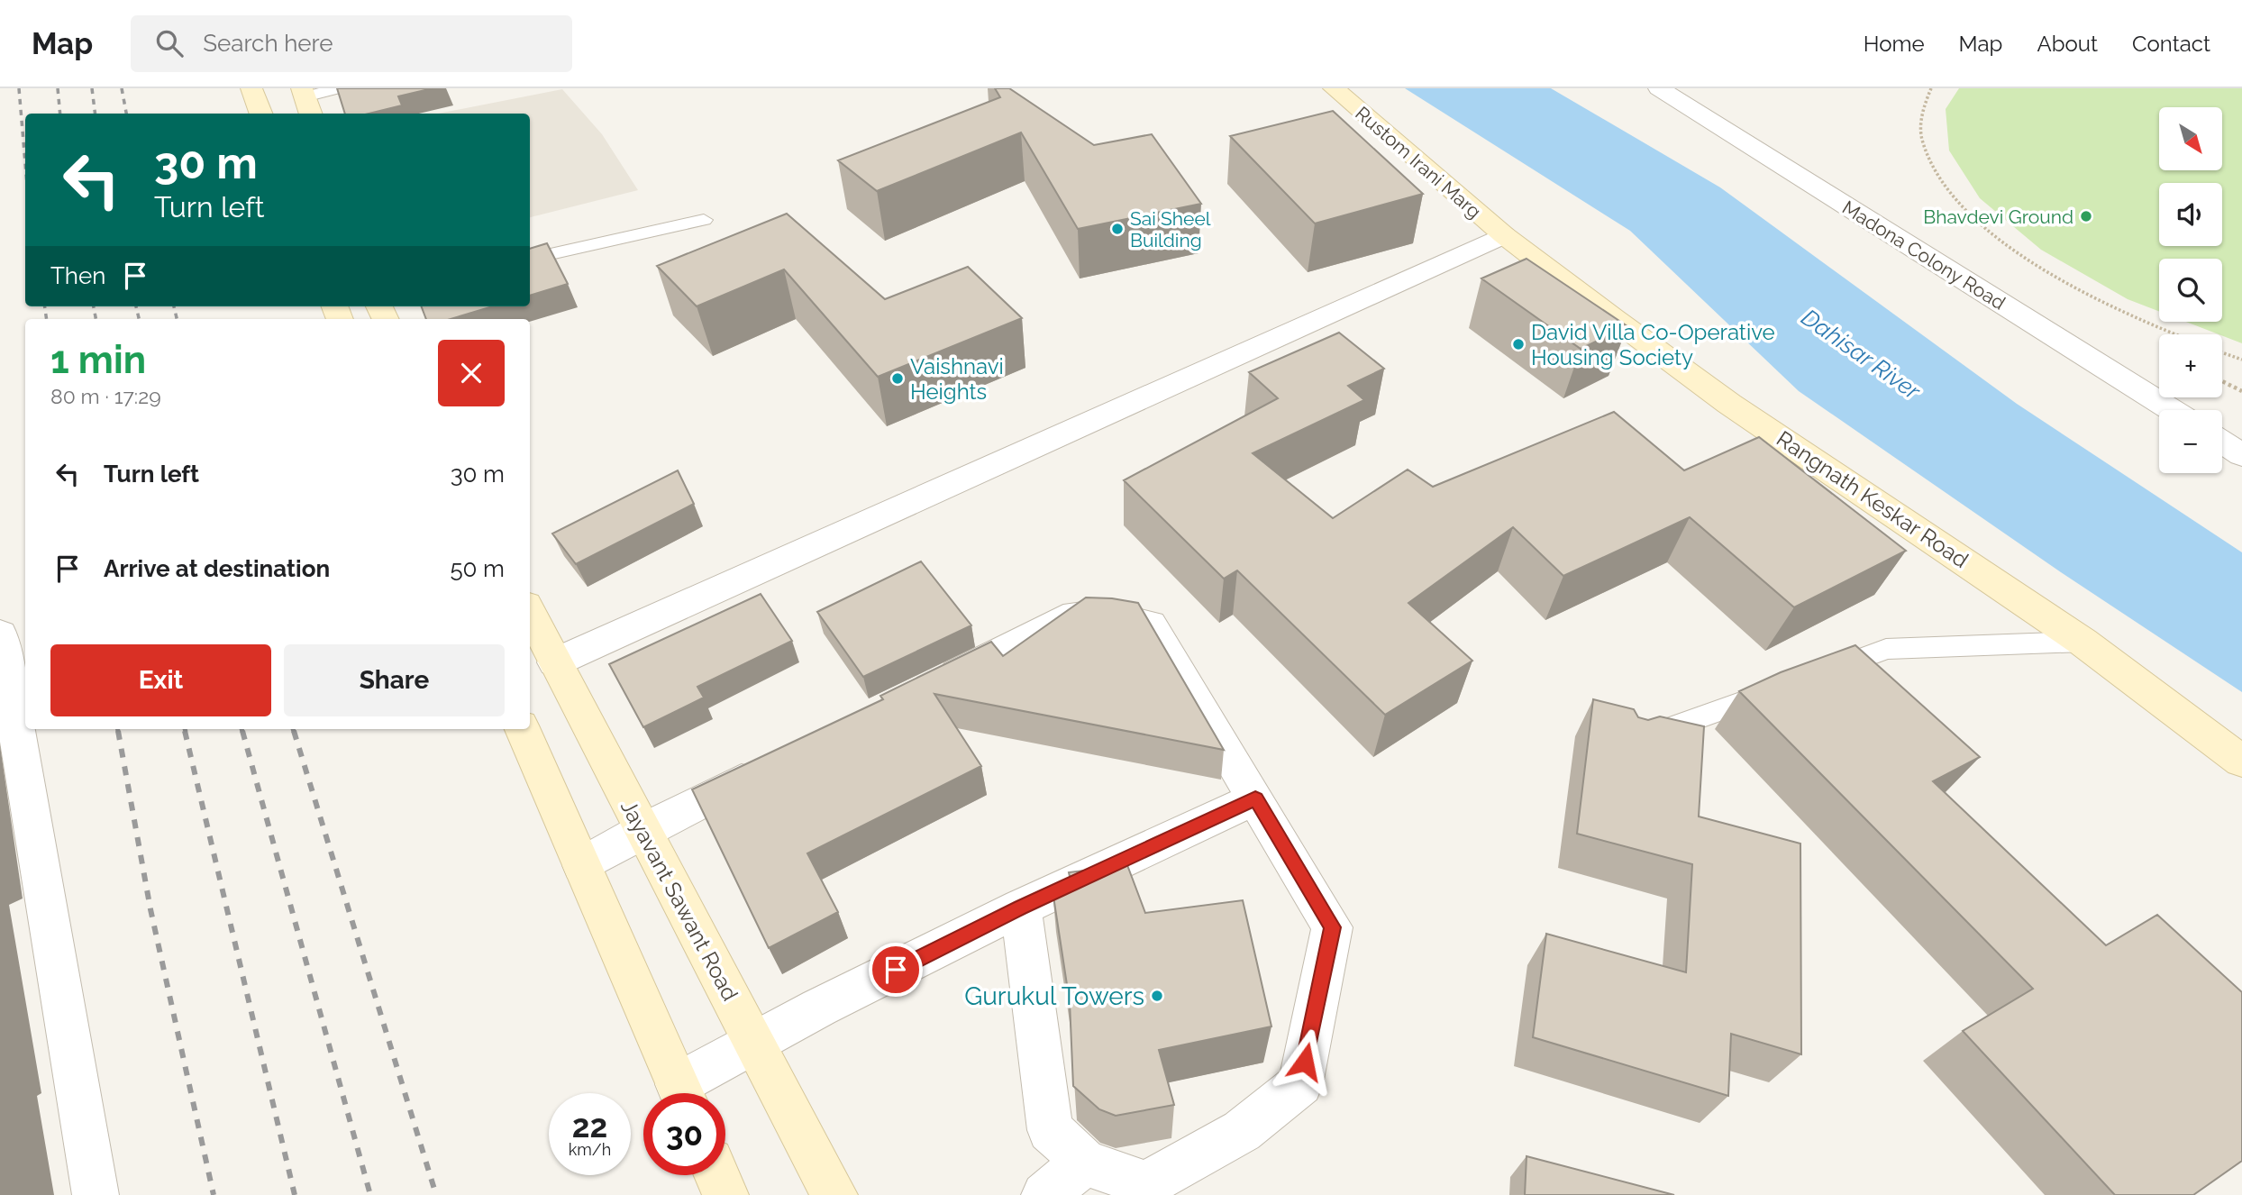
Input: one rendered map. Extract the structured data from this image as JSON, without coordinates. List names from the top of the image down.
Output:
{
  "streets": {
    "street": [
      "Rustom Irani Marg",
      "Madona Colony Road",
      "Rangnath Keskar Road",
      "Jayavant Sawant Road"
    ]
  },
  "crossings": [
    ["Rustom Irani Marg", "Rangnath Keskar Road"]
  ],
  "water": ["Dahisar River"],
  "places": [
    "Bhavdevi Ground",
    "Sai Sheel Building",
    "David Villa Co-Operative Housing Society",
    "Vaishnavi Heights",
    "Gurukul Towers"
  ],
  "north": "bottom right",
  "page": {
    "header": "Map",
    "search": "Search here",
    "nav": [
      "Home",
      "Map",
      "About",
      "Contact"
    ],
    "map_buttons": ["+", "−"],
    "turn": ["30 m", "Turn left"],
    "then": "Then",
    "heading": ["1 min", "80 m · 17:29"],
    "list": [
      {
        "name": "Turn left",
        "value": "30 m"
      },
      {
        "name": "Arrive at destination",
        "value": "50 m"
      }
    ],
    "buttons": ["Exit", "Share"],
    "speed": "22 km/h",
    "limit": "30"
  }
}
